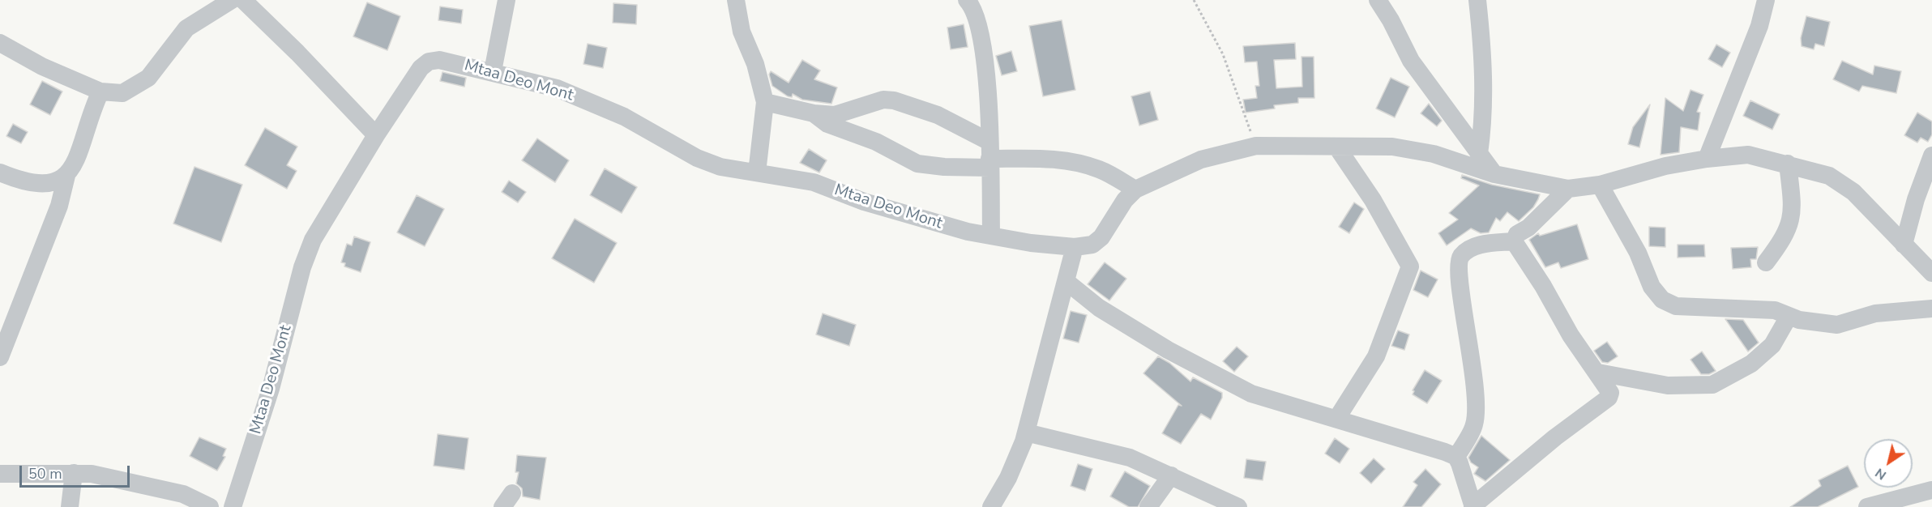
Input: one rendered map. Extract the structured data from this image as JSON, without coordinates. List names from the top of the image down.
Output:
{
  "streets": {
    "street": ["Mtaa Deo Mont"]
  },
  "scale_bar": "50 m",
  "north": "bottom left"
}
